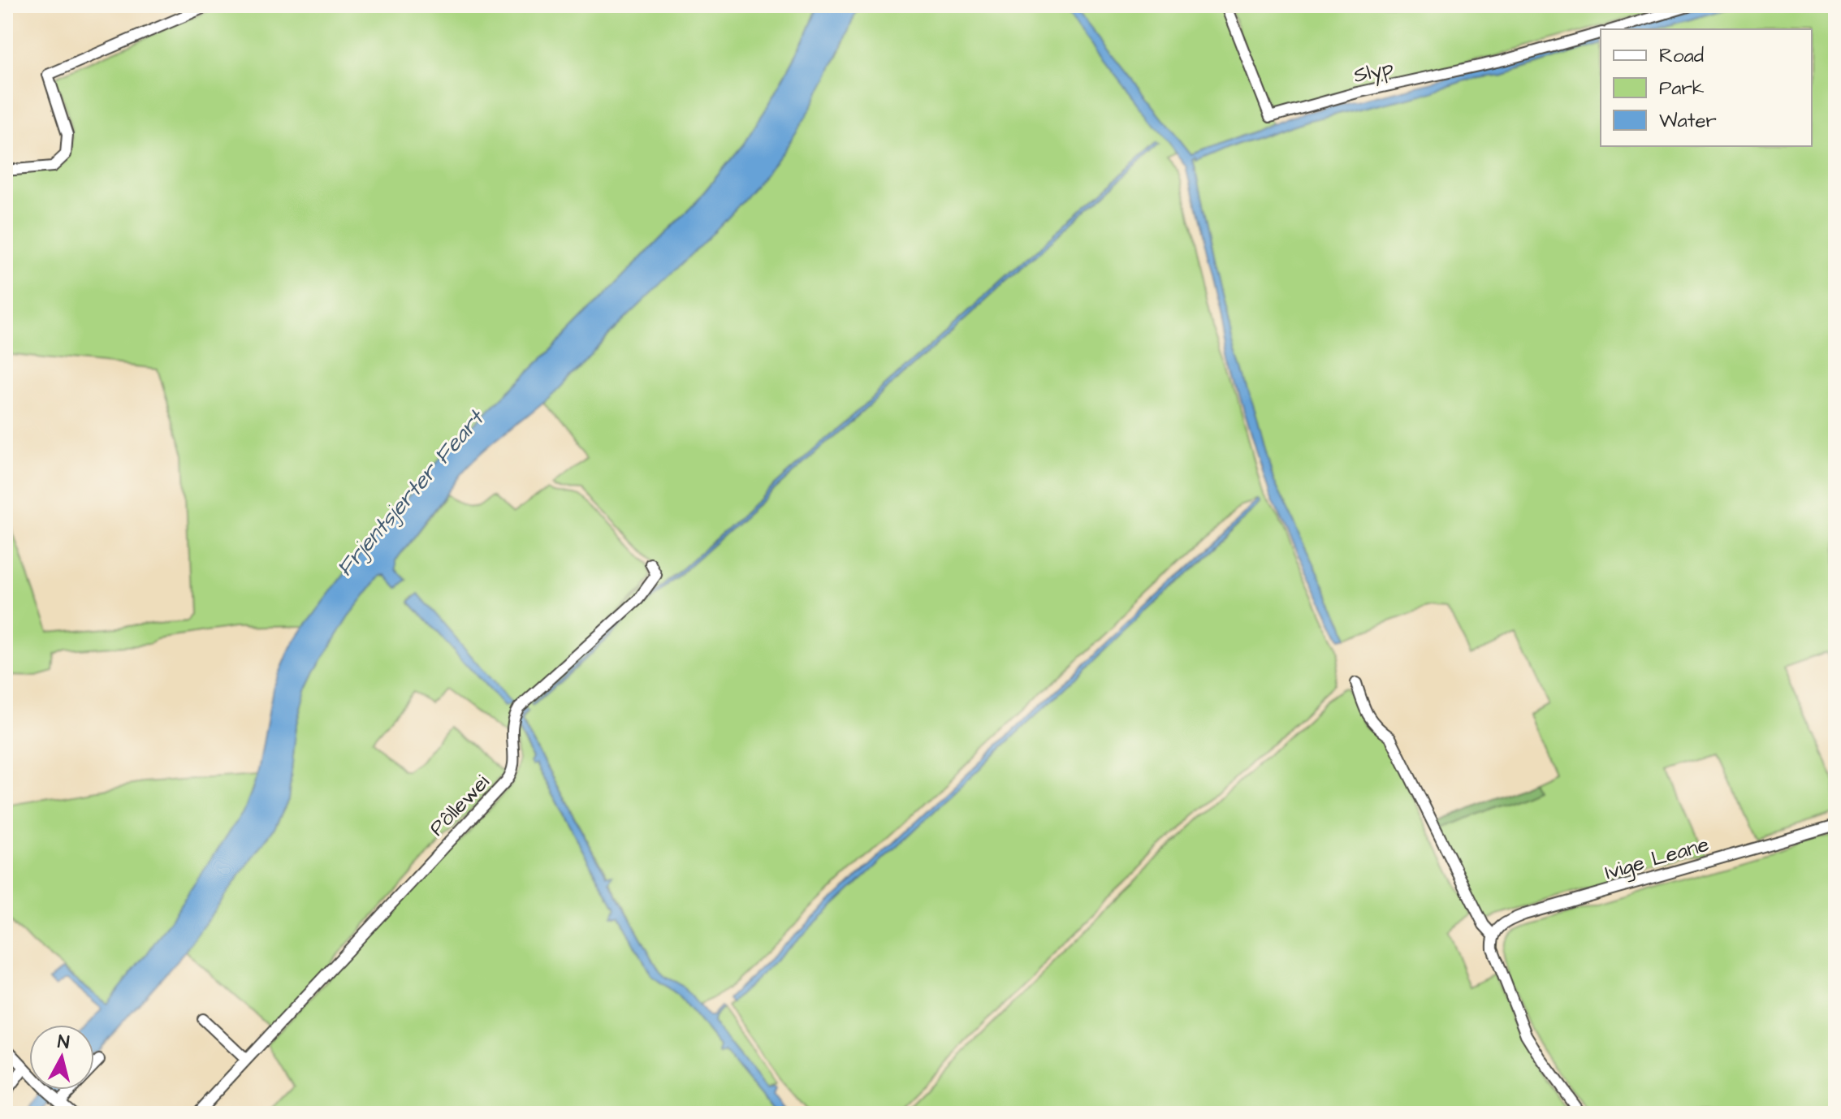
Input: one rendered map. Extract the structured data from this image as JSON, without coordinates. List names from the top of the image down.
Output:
{
  "streets": {
    "street": ["Slyp", "Pôllewei", "Ivige Leane"]
  },
  "water": ["Frjentsjerter Feart"],
  "legend": ["Road", "Park", "Water"],
  "north": "top"
}
